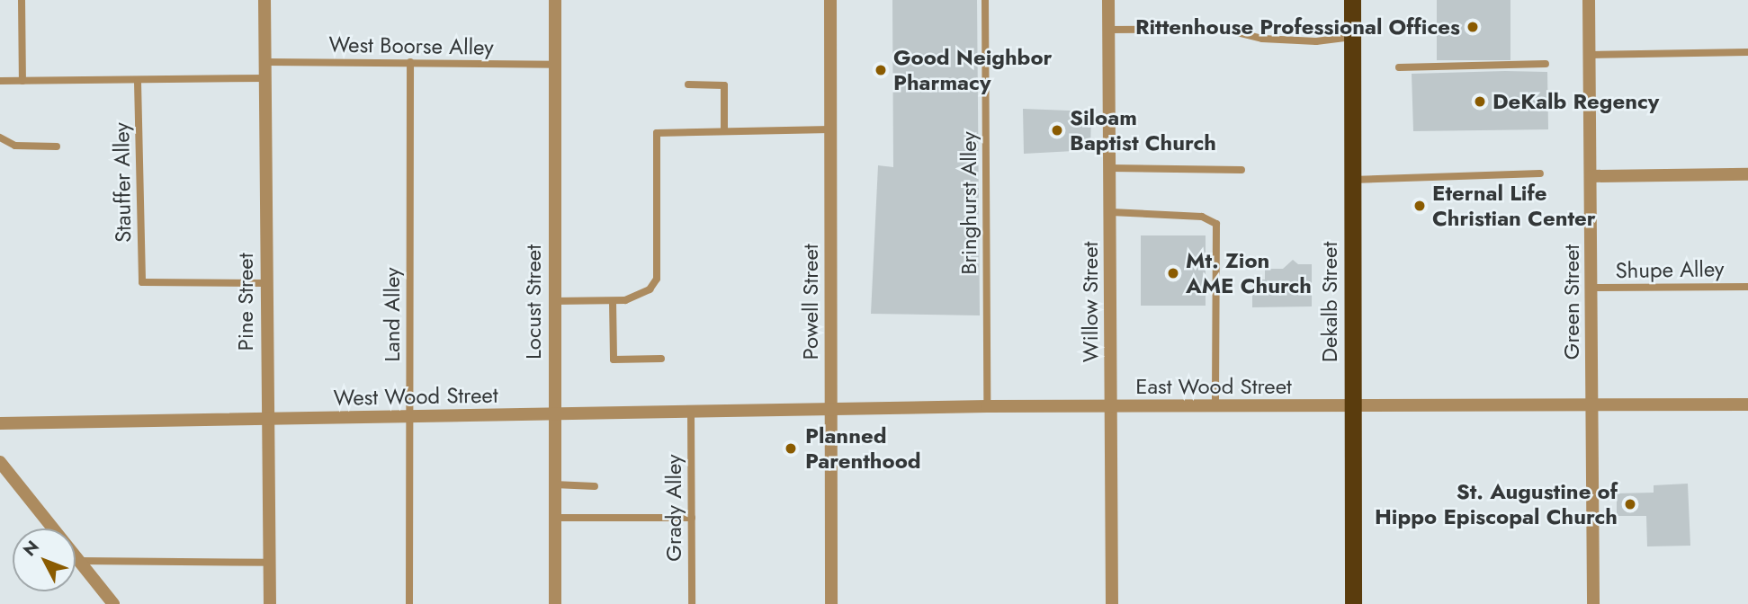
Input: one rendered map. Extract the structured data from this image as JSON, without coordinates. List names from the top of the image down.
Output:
{
  "streets": {
    "highway": ["Dekalb Street"],
    "street": [
      "Pine Street",
      "Locust Street",
      "Powell Street",
      "Willow Street",
      "Green Street",
      "East Wood Street",
      "West Wood Street"
    ],
    "lane": [
      "West Boorse Alley",
      "Stauffer Alley",
      "Bringhurst Alley",
      "Shupe Alley",
      "Land Alley",
      "Grady Alley"
    ]
  },
  "crossings": [
    ["West Boorse Alley", "Pine Street"],
    ["West Boorse Alley", "Locust Street"],
    ["West Boorse Alley", "Land Alley"],
    ["Stauffer Alley", "Pine Street"],
    ["Bringhurst Alley", "East Wood Street"],
    ["Shupe Alley", "Green Street"],
    ["Pine Street", "West Wood Street"],
    ["Locust Street", "West Wood Street"],
    ["Powell Street", "East Wood Street"],
    ["Powell Street", "West Wood Street"],
    ["Willow Street", "East Wood Street"],
    ["Dekalb Street", "East Wood Street"],
    ["Green Street", "East Wood Street"],
    ["Land Alley", "West Wood Street"],
    ["East Wood Street", "West Wood Street"],
    ["West Wood Street", "Grady Alley"]
  ],
  "places": [
    "Rittenhouse Professional Offices",
    "Good Neighbor Pharmacy",
    "DeKalb Regency",
    "Siloam Baptist Church",
    "Eternal Life Christian Center",
    "Mt. Zion AME Church",
    "Planned Parenthood",
    "St. Augustine of Hippo Episcopal Church"
  ],
  "north": "top left"
}
